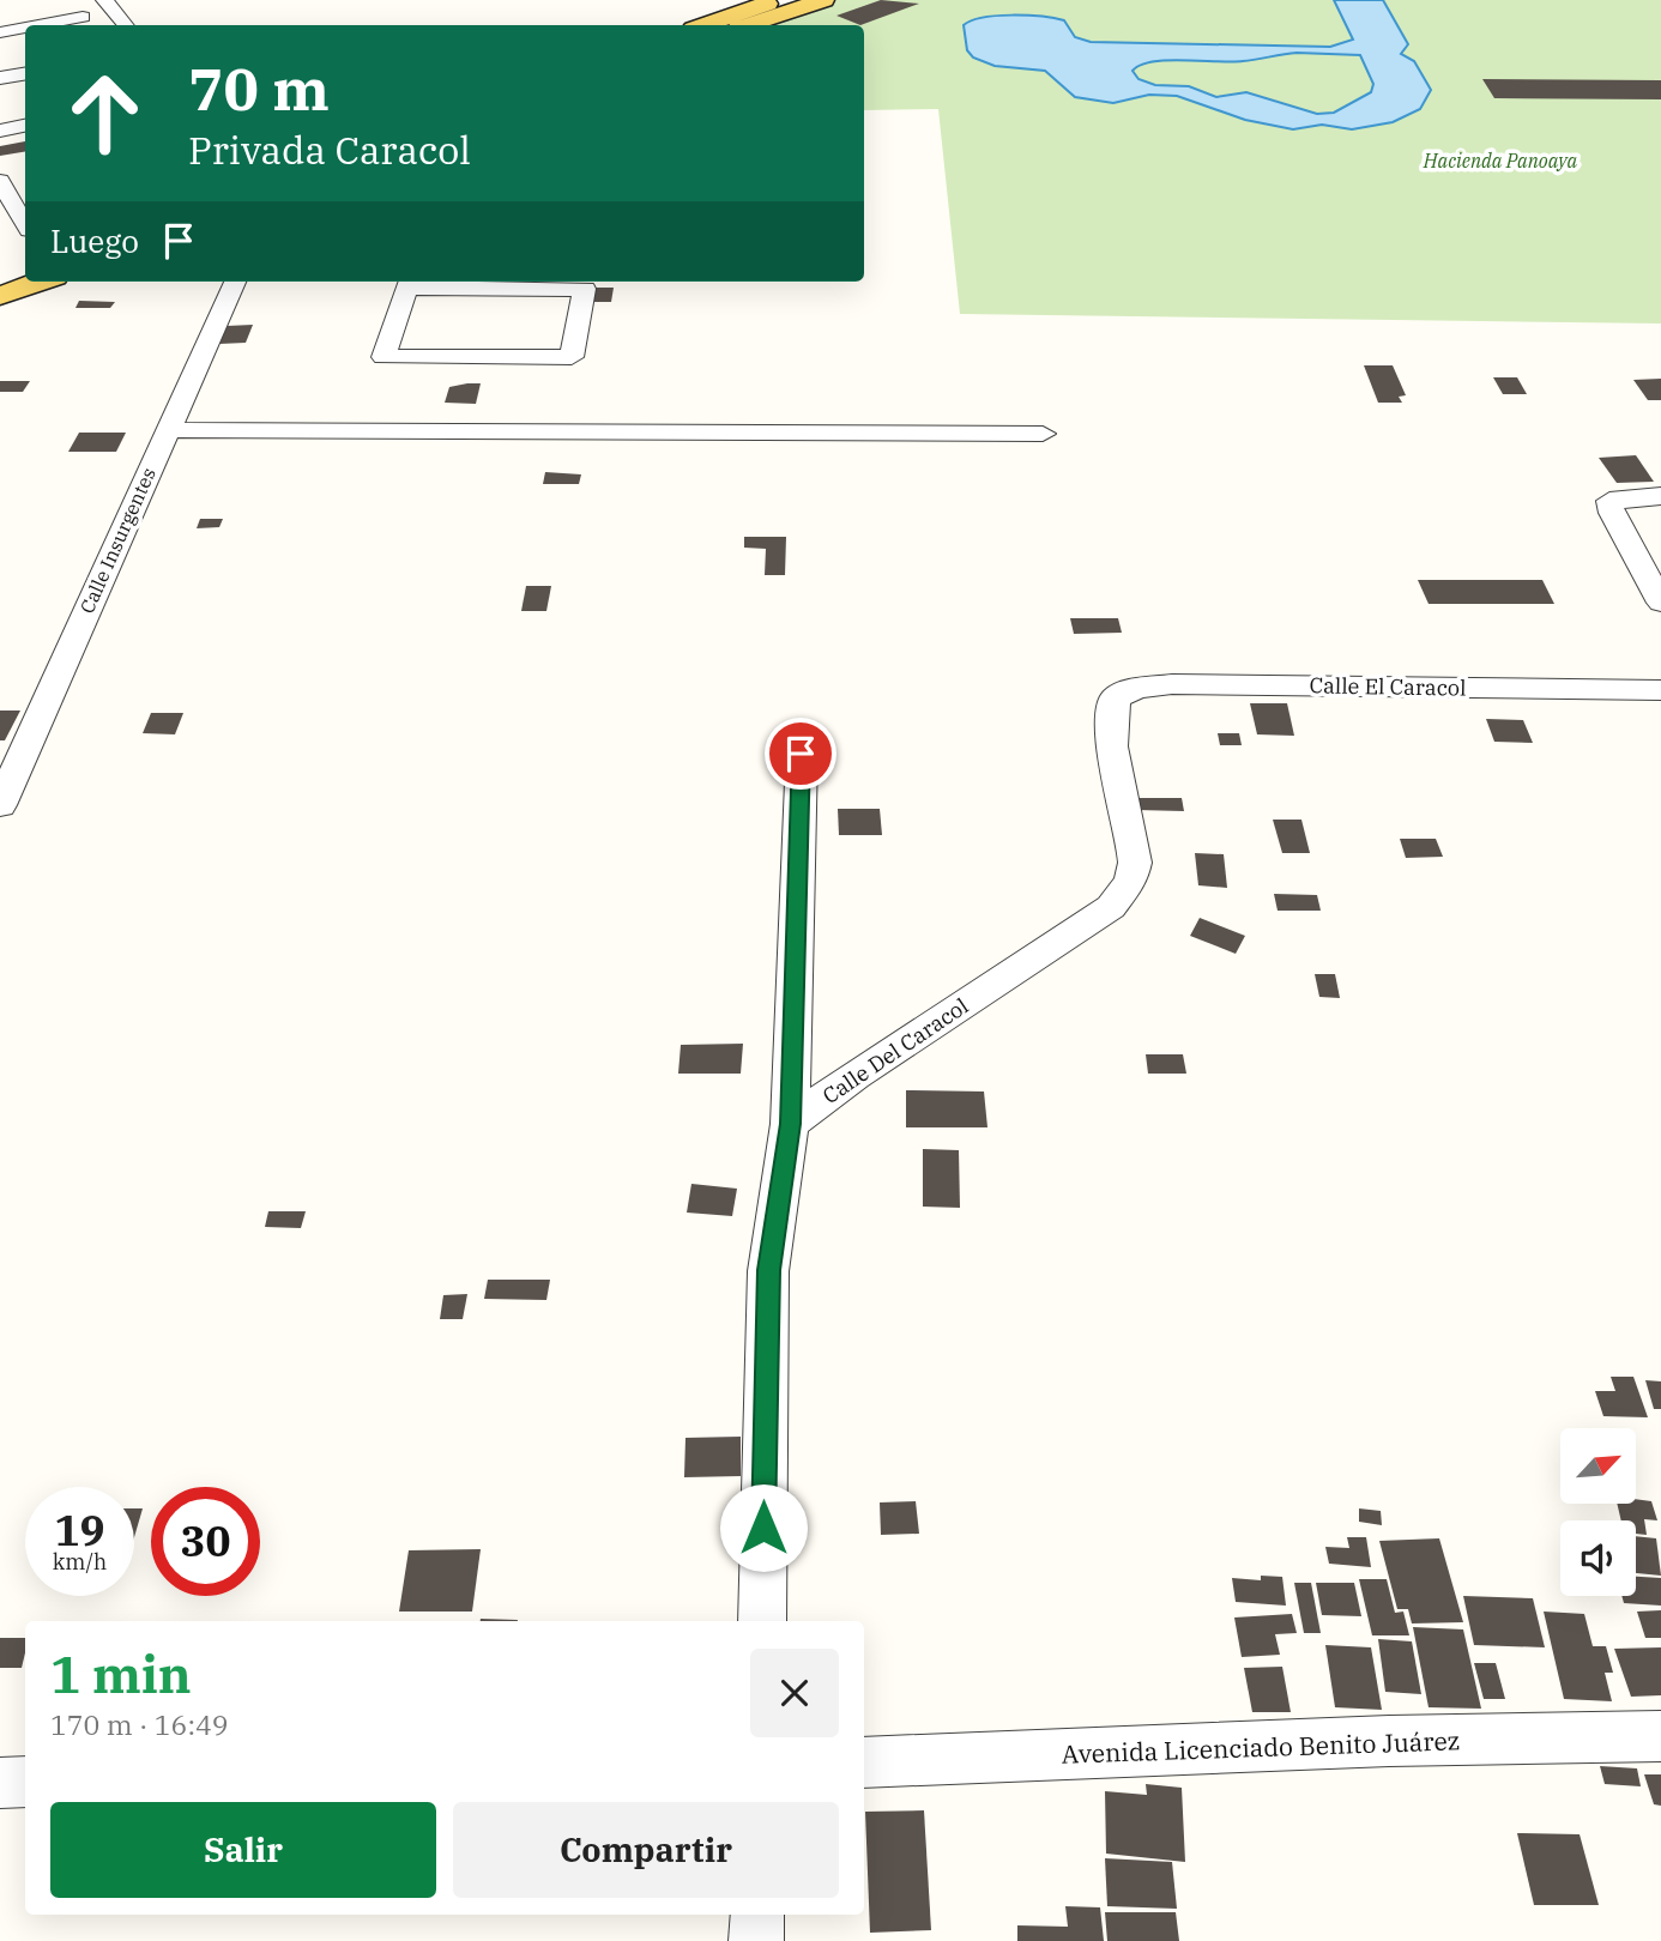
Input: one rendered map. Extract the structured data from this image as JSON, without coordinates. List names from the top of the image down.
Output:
{
  "streets": {
    "street": [
      "Calle Insurgentes",
      "Calle El Caracol",
      "Calle Del Caracol",
      "Avenida Licenciado Benito Juárez"
    ]
  },
  "crossings": [
    ["Calle El Caracol", "Calle Del Caracol"]
  ],
  "parks": ["Hacienda Panoaya"],
  "north": "top right",
  "page": {
    "turn": ["70 m", "Privada Caracol"],
    "then": "Luego",
    "speed": "19 km/h",
    "limit": "30",
    "heading": ["1 min", "170 m · 16:49"],
    "buttons": ["Salir", "Compartir"]
  }
}
